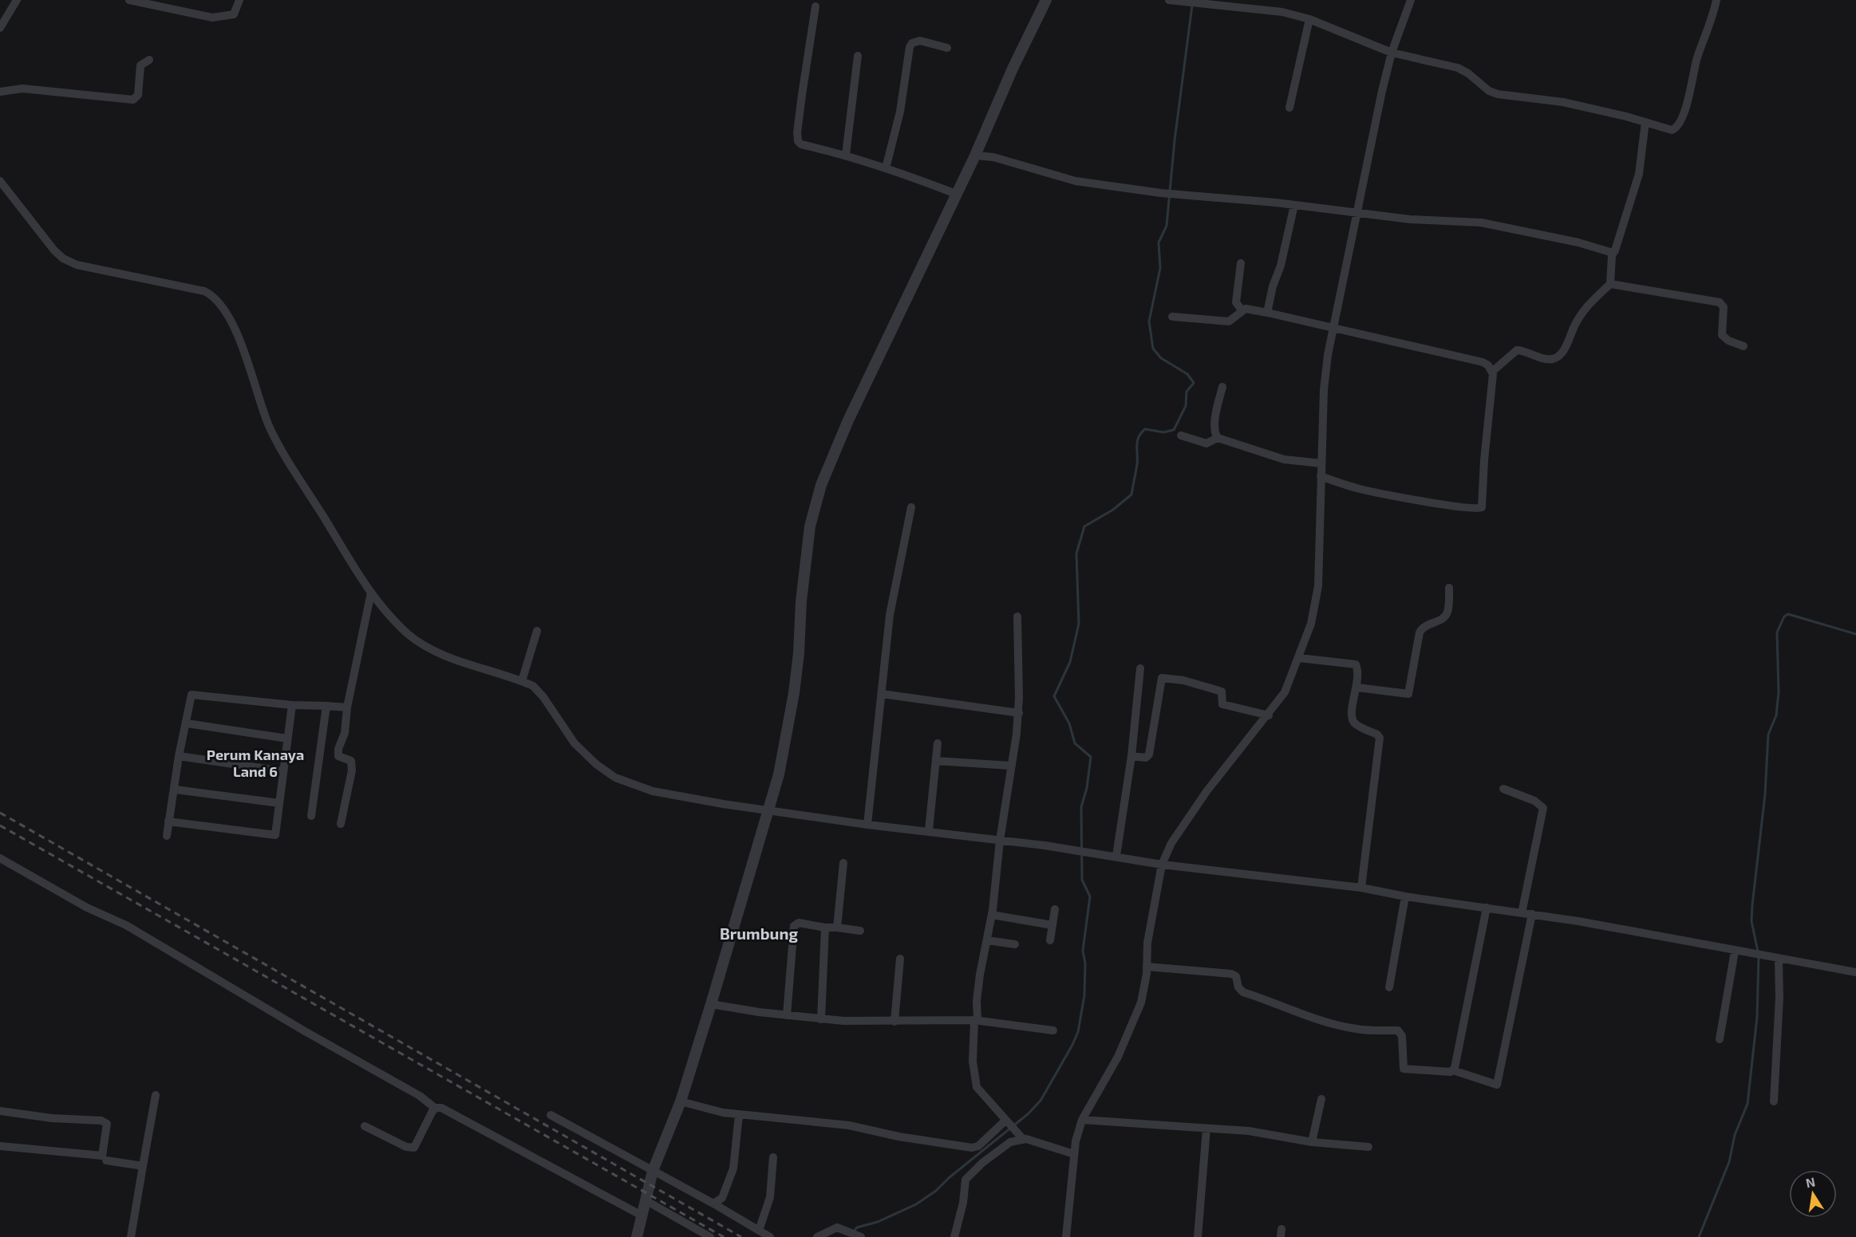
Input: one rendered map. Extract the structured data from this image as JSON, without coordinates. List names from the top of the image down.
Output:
{
  "districts": ["Perum Kanaya Land 6", "Brumbung"],
  "north": "top"
}
